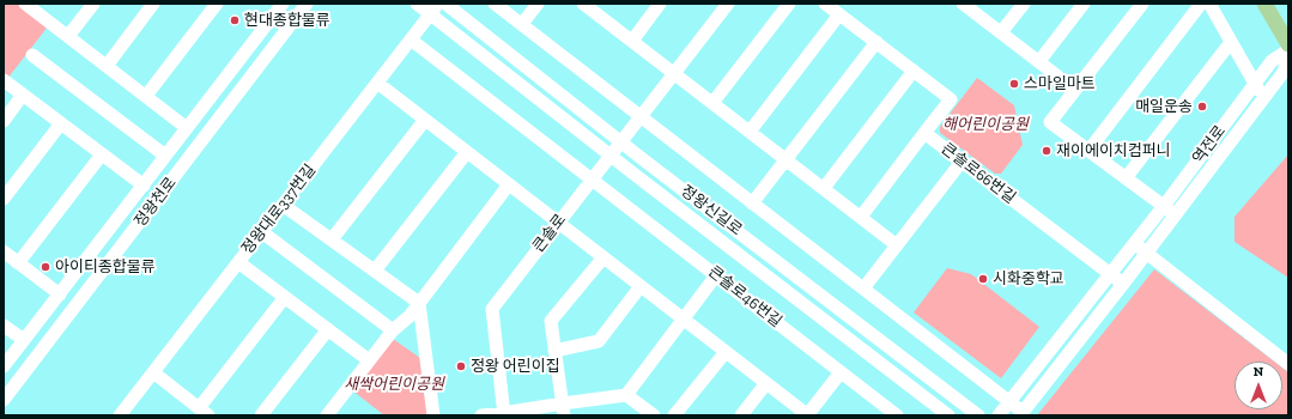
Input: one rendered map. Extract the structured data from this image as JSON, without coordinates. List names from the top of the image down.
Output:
{
  "streets": {
    "street": [
      "역전로",
      "큰솔로66번길",
      "정왕천로",
      "정왕대로337번길",
      "정왕신길로",
      "큰솔로",
      "큰솔로46번길"
    ]
  },
  "crossings": [
    ["역전로", "큰솔로66번길"],
    ["정왕대로337번길", "정왕신길로"],
    ["정왕대로337번길", "큰솔로46번길"],
    ["정왕신길로", "큰솔로"],
    ["큰솔로", "큰솔로46번길"]
  ],
  "parks": ["해어린이공원", "새싹어린이공원"],
  "places": [
    "현대종합물류",
    "스마일마트",
    "매일운송",
    "재이에이치컴퍼니",
    "아이티종합물류",
    "시화중학교",
    "정왕 어린이집"
  ],
  "north": "top"
}
